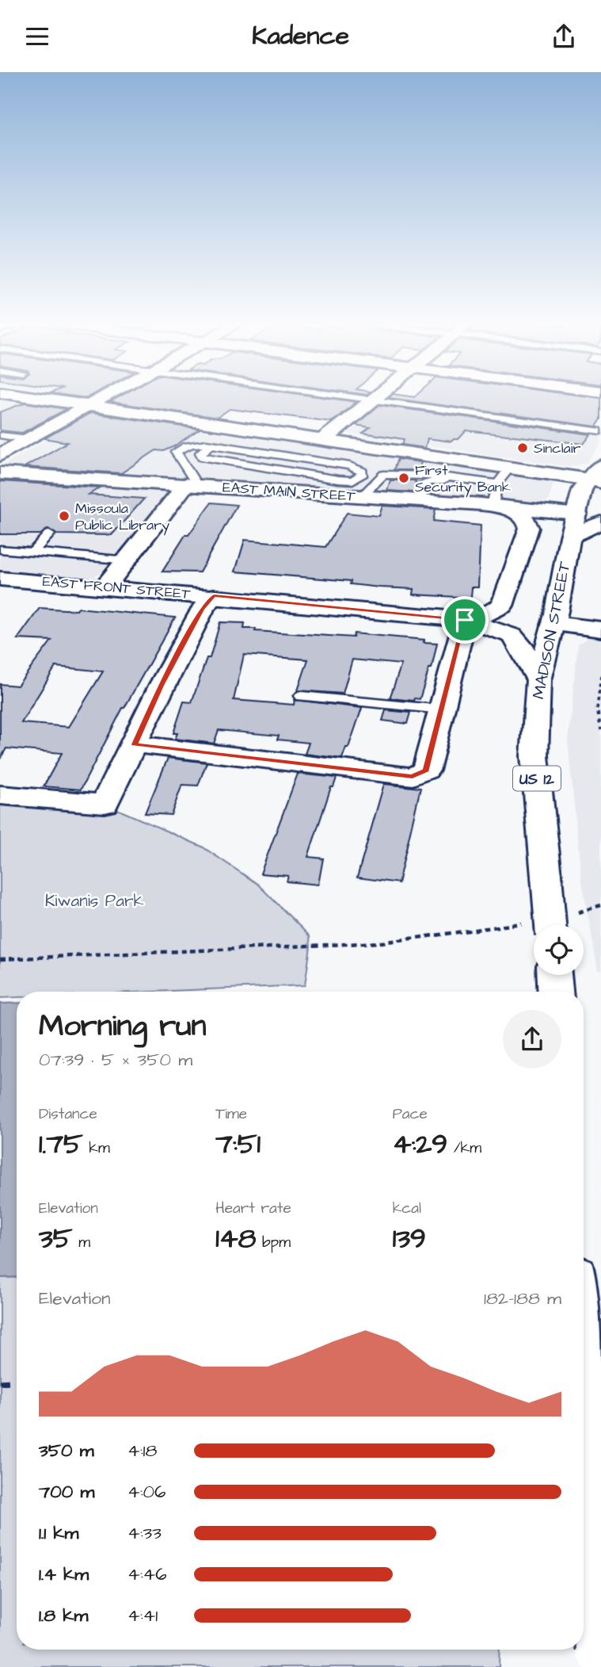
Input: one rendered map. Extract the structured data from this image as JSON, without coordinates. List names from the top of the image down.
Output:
{
  "streets": {
    "main road": [
      "EAST MAIN STREET",
      "EAST FRONT STREET",
      "MADISON STREET",
      "US 12"
    ]
  },
  "crossings": [
    ["EAST MAIN STREET", "MADISON STREET"]
  ],
  "parks": ["Kiwanis Park"],
  "places": ["Sinclair", "First Security Bank", "Missoula Public Library"],
  "page": {
    "header": "Kadence",
    "heading": ["Morning run", "07:39 · 5 × 350 m"],
    "stats": [
      ["Distance", "1.75 km"],
      ["Time", "7:51"],
      ["Pace", "4:29 /km"],
      ["Elevation", "35 m"],
      ["Heart rate", "148 bpm"],
      ["kcal", "139"]
    ],
    "chart": ["Elevation", "182–188 m"],
    "list": [
      {
        "name": "350 m",
        "note": "4:18"
      },
      {
        "name": "700 m",
        "note": "4:06"
      },
      {
        "name": "1.1 km",
        "note": "4:33"
      },
      {
        "name": "1.4 km",
        "note": "4:46"
      },
      {
        "name": "1.8 km",
        "note": "4:41"
      }
    ]
  }
}
